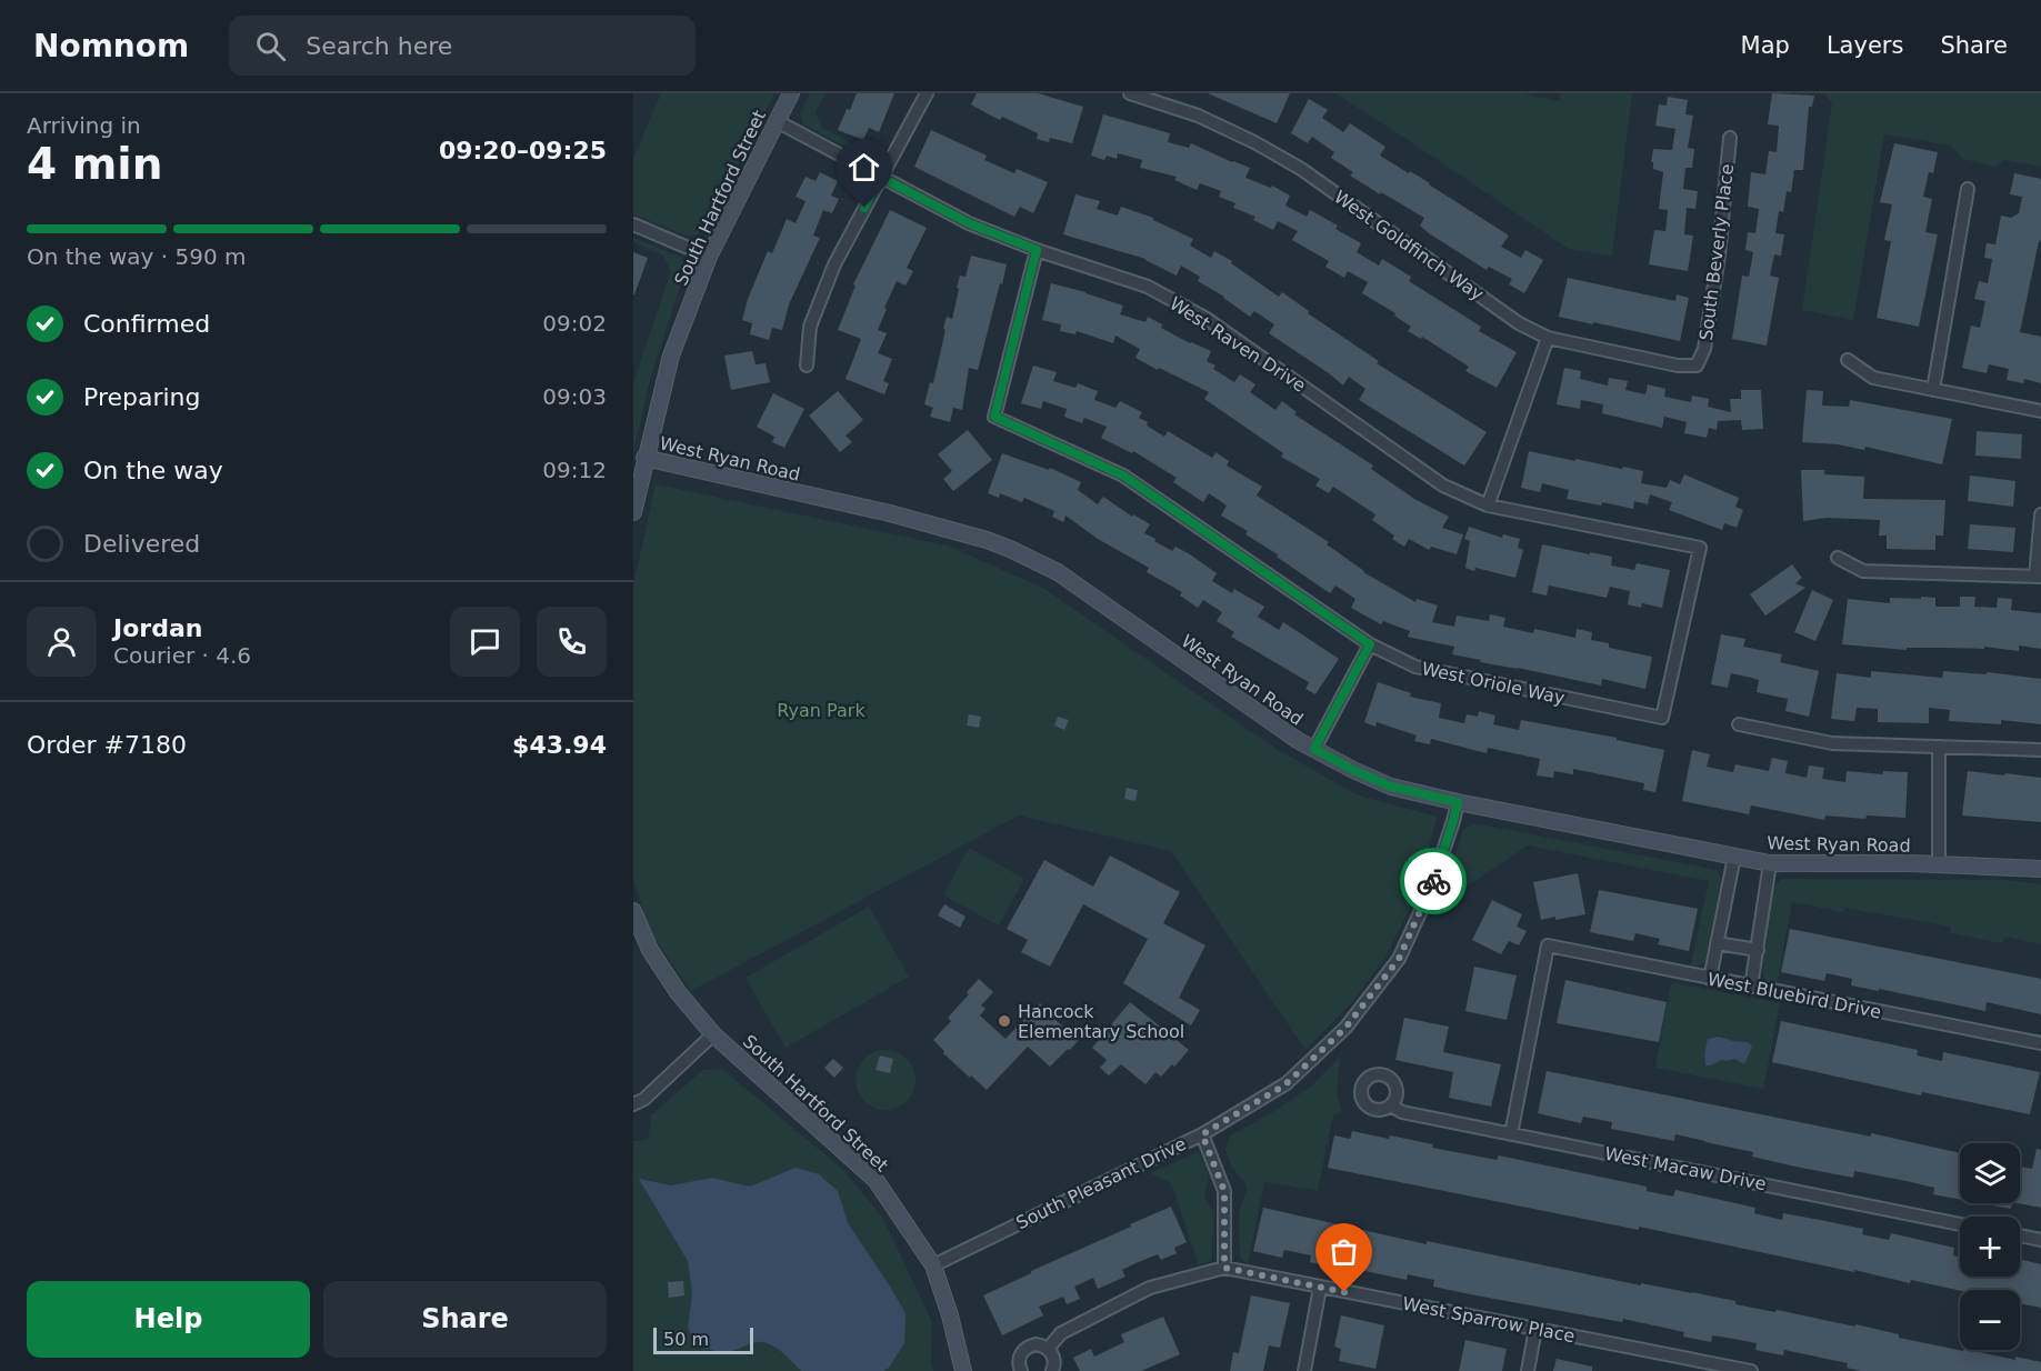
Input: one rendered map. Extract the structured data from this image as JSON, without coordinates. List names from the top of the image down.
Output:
{
  "streets": {
    "street": [
      "South Hartford Street",
      "West Goldfinch Way",
      "South Beverly Place",
      "West Raven Drive",
      "West Ryan Road",
      "West Oriole Way",
      "West Bluebird Drive",
      "West Macaw Drive",
      "South Pleasant Drive",
      "West Sparrow Place"
    ]
  },
  "crossings": [
    ["South Hartford Street", "West Raven Drive"],
    ["South Hartford Street", "West Ryan Road"],
    ["South Hartford Street", "South Pleasant Drive"],
    ["West Goldfinch Way", "South Beverly Place"],
    ["West Raven Drive", "West Oriole Way"],
    ["West Ryan Road", "South Pleasant Drive"],
    ["West Bluebird Drive", "West Macaw Drive"]
  ],
  "parks": ["Ryan Park"],
  "places": ["Hancock Elementary School"],
  "scale_bar": "50 m",
  "page": {
    "header": "Nomnom",
    "search": "Search here",
    "nav": ["Map", "Layers", "Share"],
    "heading": ["4 min", "Arriving in", "09:20–09:25"],
    "panel": [
      "Jordan",
      "Courier · 4.6",
      "Order #7180",
      "$43.94"
    ],
    "bar": "On the way · 590 m",
    "list": [
      ["Confirmed", "09:02"],
      ["Preparing", "09:03"],
      ["On the way", "09:12"],
      "Delivered"
    ],
    "map_buttons": ["+", "−"],
    "buttons": ["Help", "Share"],
    "scale": "50 m"
  }
}
